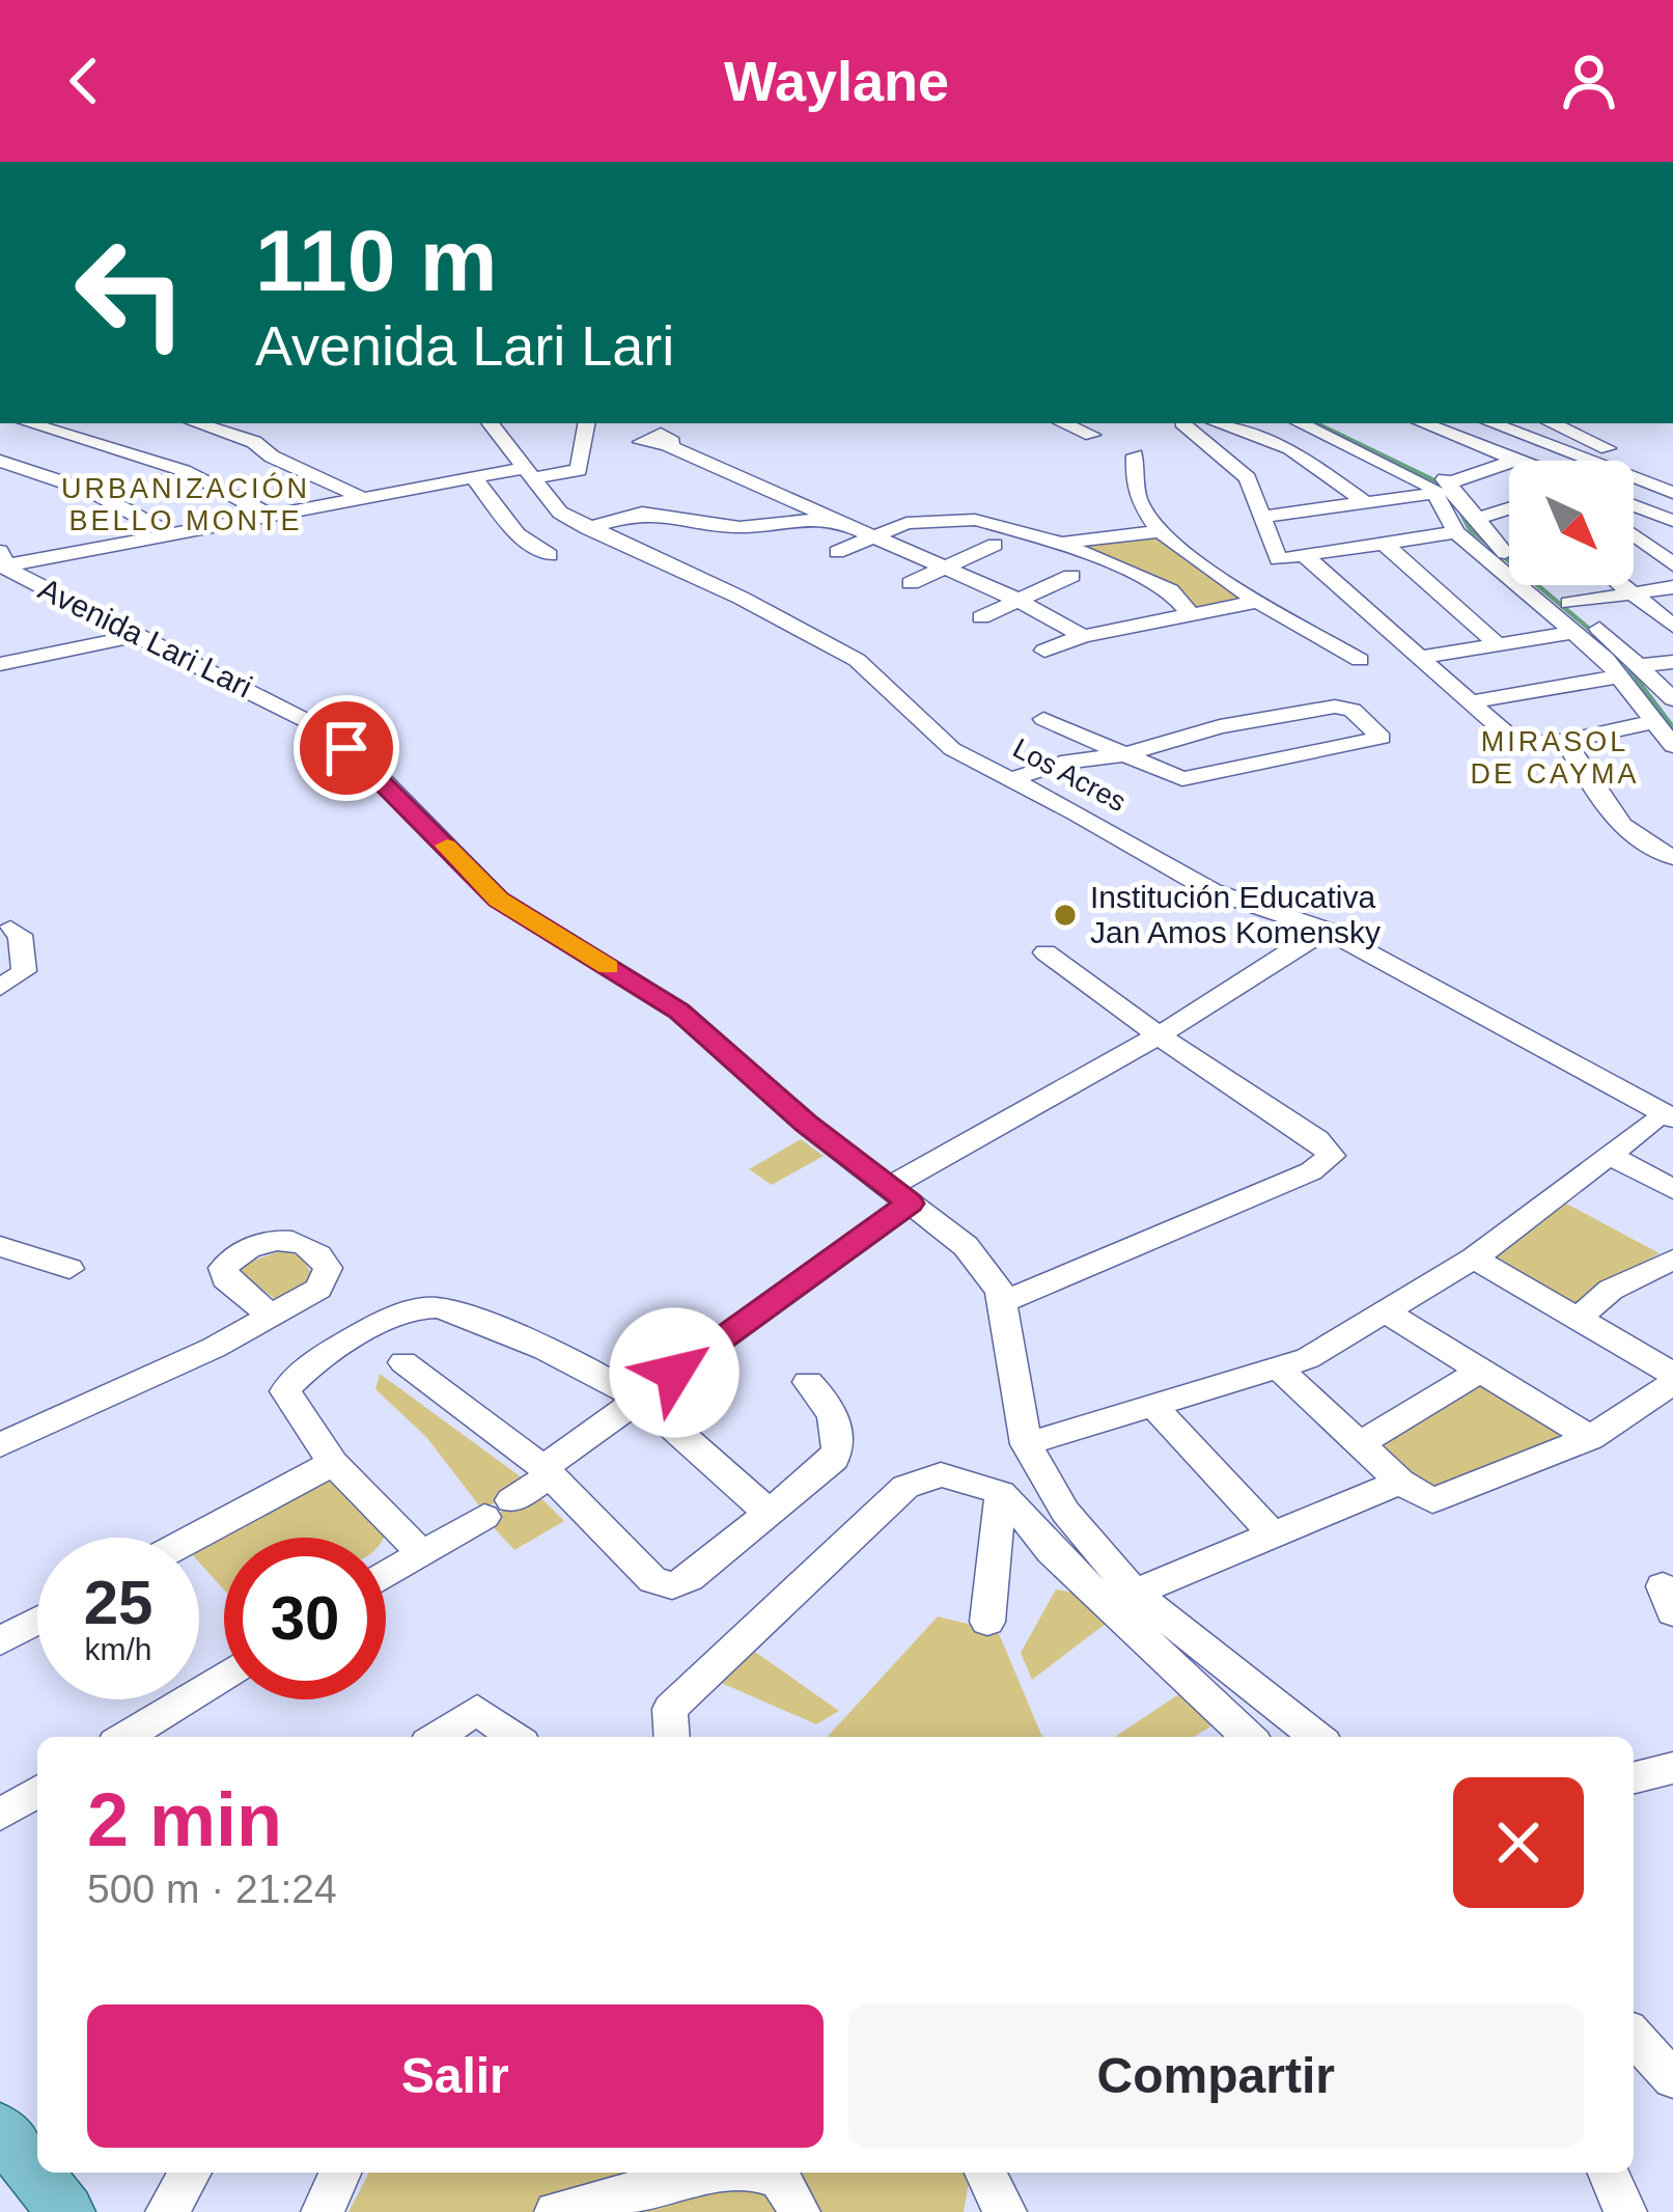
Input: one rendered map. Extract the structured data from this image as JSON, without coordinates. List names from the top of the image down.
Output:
{
  "streets": {
    "street": ["Avenida Lari Lari", "Los Acres"]
  },
  "districts": ["URBANIZACIÓN BELLO MONTE", "MIRASOL DE CAYMA"],
  "places": ["Institución Educativa Jan Amos Komensky"],
  "north": "bottom right",
  "page": {
    "header": "Waylane",
    "turn": ["110 m", "Avenida Lari Lari"],
    "speed": "25 km/h",
    "limit": "30",
    "heading": ["2 min", "500 m · 21:24"],
    "buttons": ["Salir", "Compartir"]
  }
}
